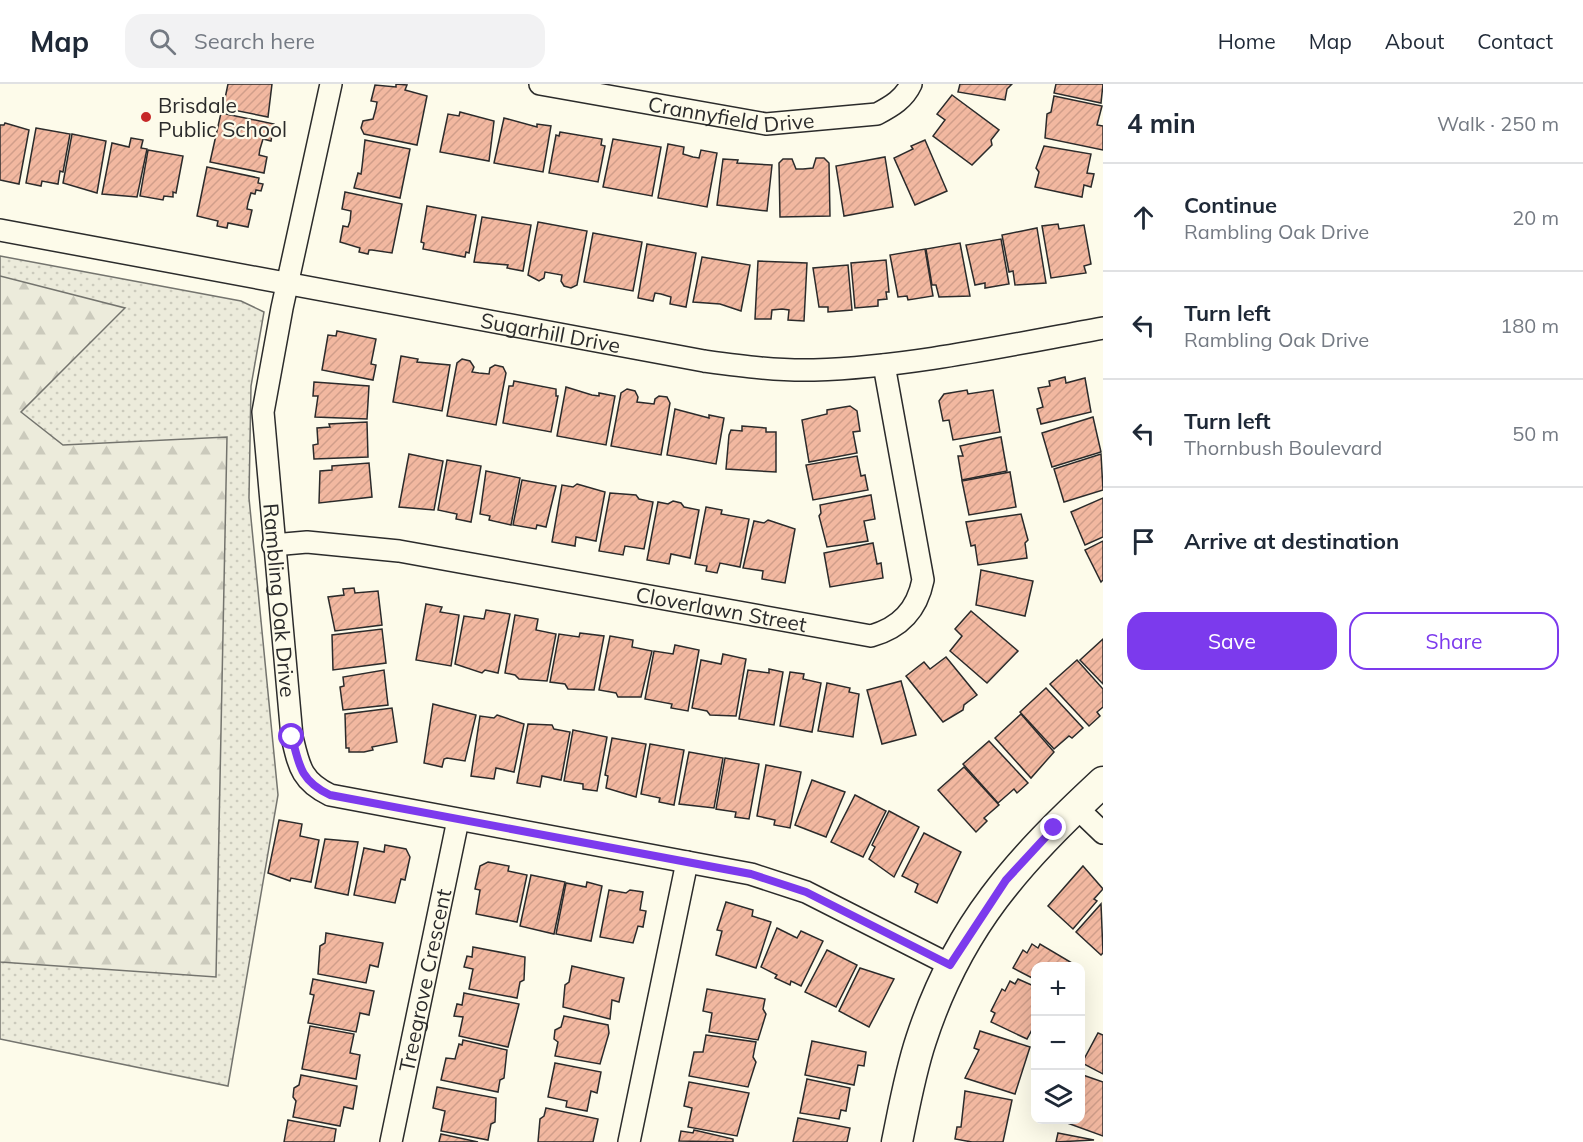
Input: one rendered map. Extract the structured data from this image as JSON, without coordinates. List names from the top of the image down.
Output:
{
  "streets": {
    "street": [
      "Crannyfield Drive",
      "Sugarhill Drive",
      "Rambling Oak Drive",
      "Cloverlawn Street",
      "Treegrove Crescent"
    ]
  },
  "crossings": [
    ["Sugarhill Drive", "Rambling Oak Drive"],
    ["Sugarhill Drive", "Cloverlawn Street"],
    ["Rambling Oak Drive", "Cloverlawn Street"],
    ["Rambling Oak Drive", "Treegrove Crescent"]
  ],
  "places": ["Brisdale Public School"],
  "page": {
    "header": "Map",
    "search": "Search here",
    "nav": [
      "Home",
      "Map",
      "About",
      "Contact"
    ],
    "heading": ["4 min", "Walk · 250 m"],
    "list": [
      ["Continue", "Rambling Oak Drive", "20 m"],
      ["Turn left", "Rambling Oak Drive", "180 m"],
      ["Turn left", "Thornbush Boulevard", "50 m"],
      "Arrive at destination"
    ],
    "buttons": ["Save", "Share"],
    "map_buttons": ["+", "−"]
  }
}
